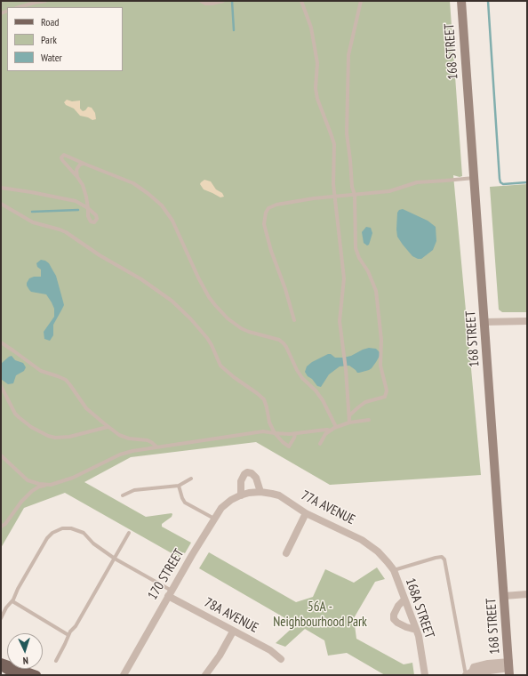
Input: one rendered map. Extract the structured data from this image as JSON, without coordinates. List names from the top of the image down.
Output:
{
  "streets": {
    "main road": ["168 STREET"],
    "street": [
      "77A AVENUE",
      "170 STREET",
      "168A STREET",
      "78A AVENUE"
    ]
  },
  "crossings": [
    ["77A AVENUE", "170 STREET"],
    ["77A AVENUE", "168A STREET"],
    ["170 STREET", "78A AVENUE"]
  ],
  "parks": ["56A - Neighbourhood Park"],
  "legend": ["Road", "Park", "Water"],
  "north": "bottom"
}
